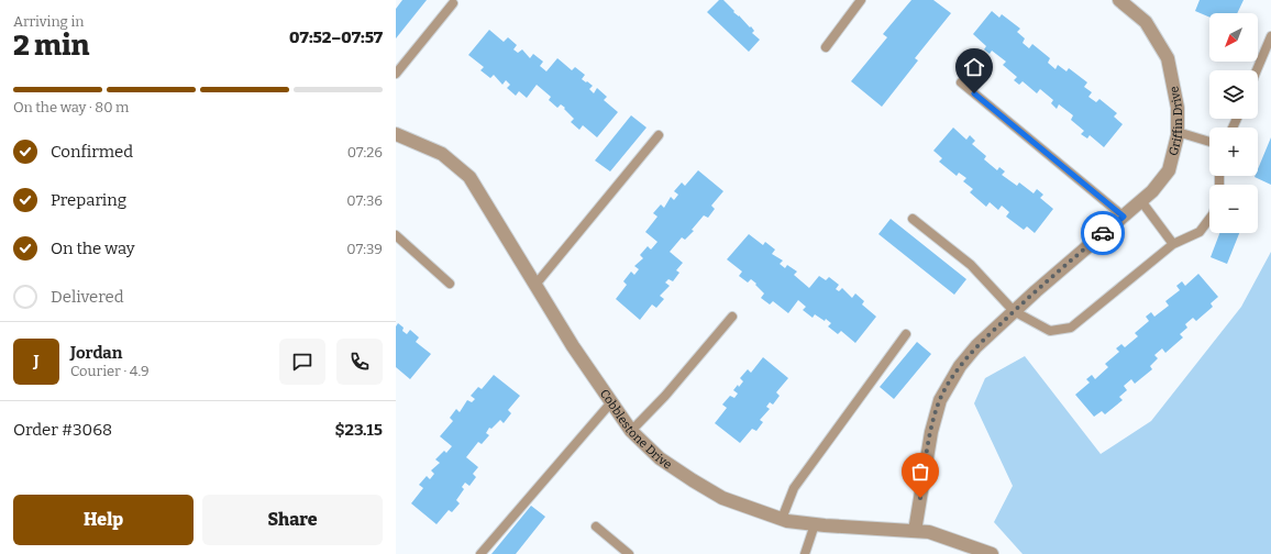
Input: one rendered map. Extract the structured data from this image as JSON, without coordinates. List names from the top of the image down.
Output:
{
  "streets": {
    "street": ["Griffin Drive", "Cobblestone Drive"]
  },
  "crossings": [
    ["Griffin Drive", "Cobblestone Drive"]
  ],
  "north": "bottom left",
  "page": {
    "heading": ["2 min", "Arriving in", "07:52–07:57"],
    "panel": [
      "Jordan",
      "Courier · 4.9",
      "Order #3068",
      "$23.15"
    ],
    "map_buttons": ["+", "−"],
    "bar": "On the way · 80 m",
    "list": [
      ["Confirmed", "07:26"],
      ["Preparing", "07:36"],
      ["On the way", "07:39"],
      "Delivered"
    ],
    "round": "J",
    "buttons": ["Help", "Share"]
  }
}
